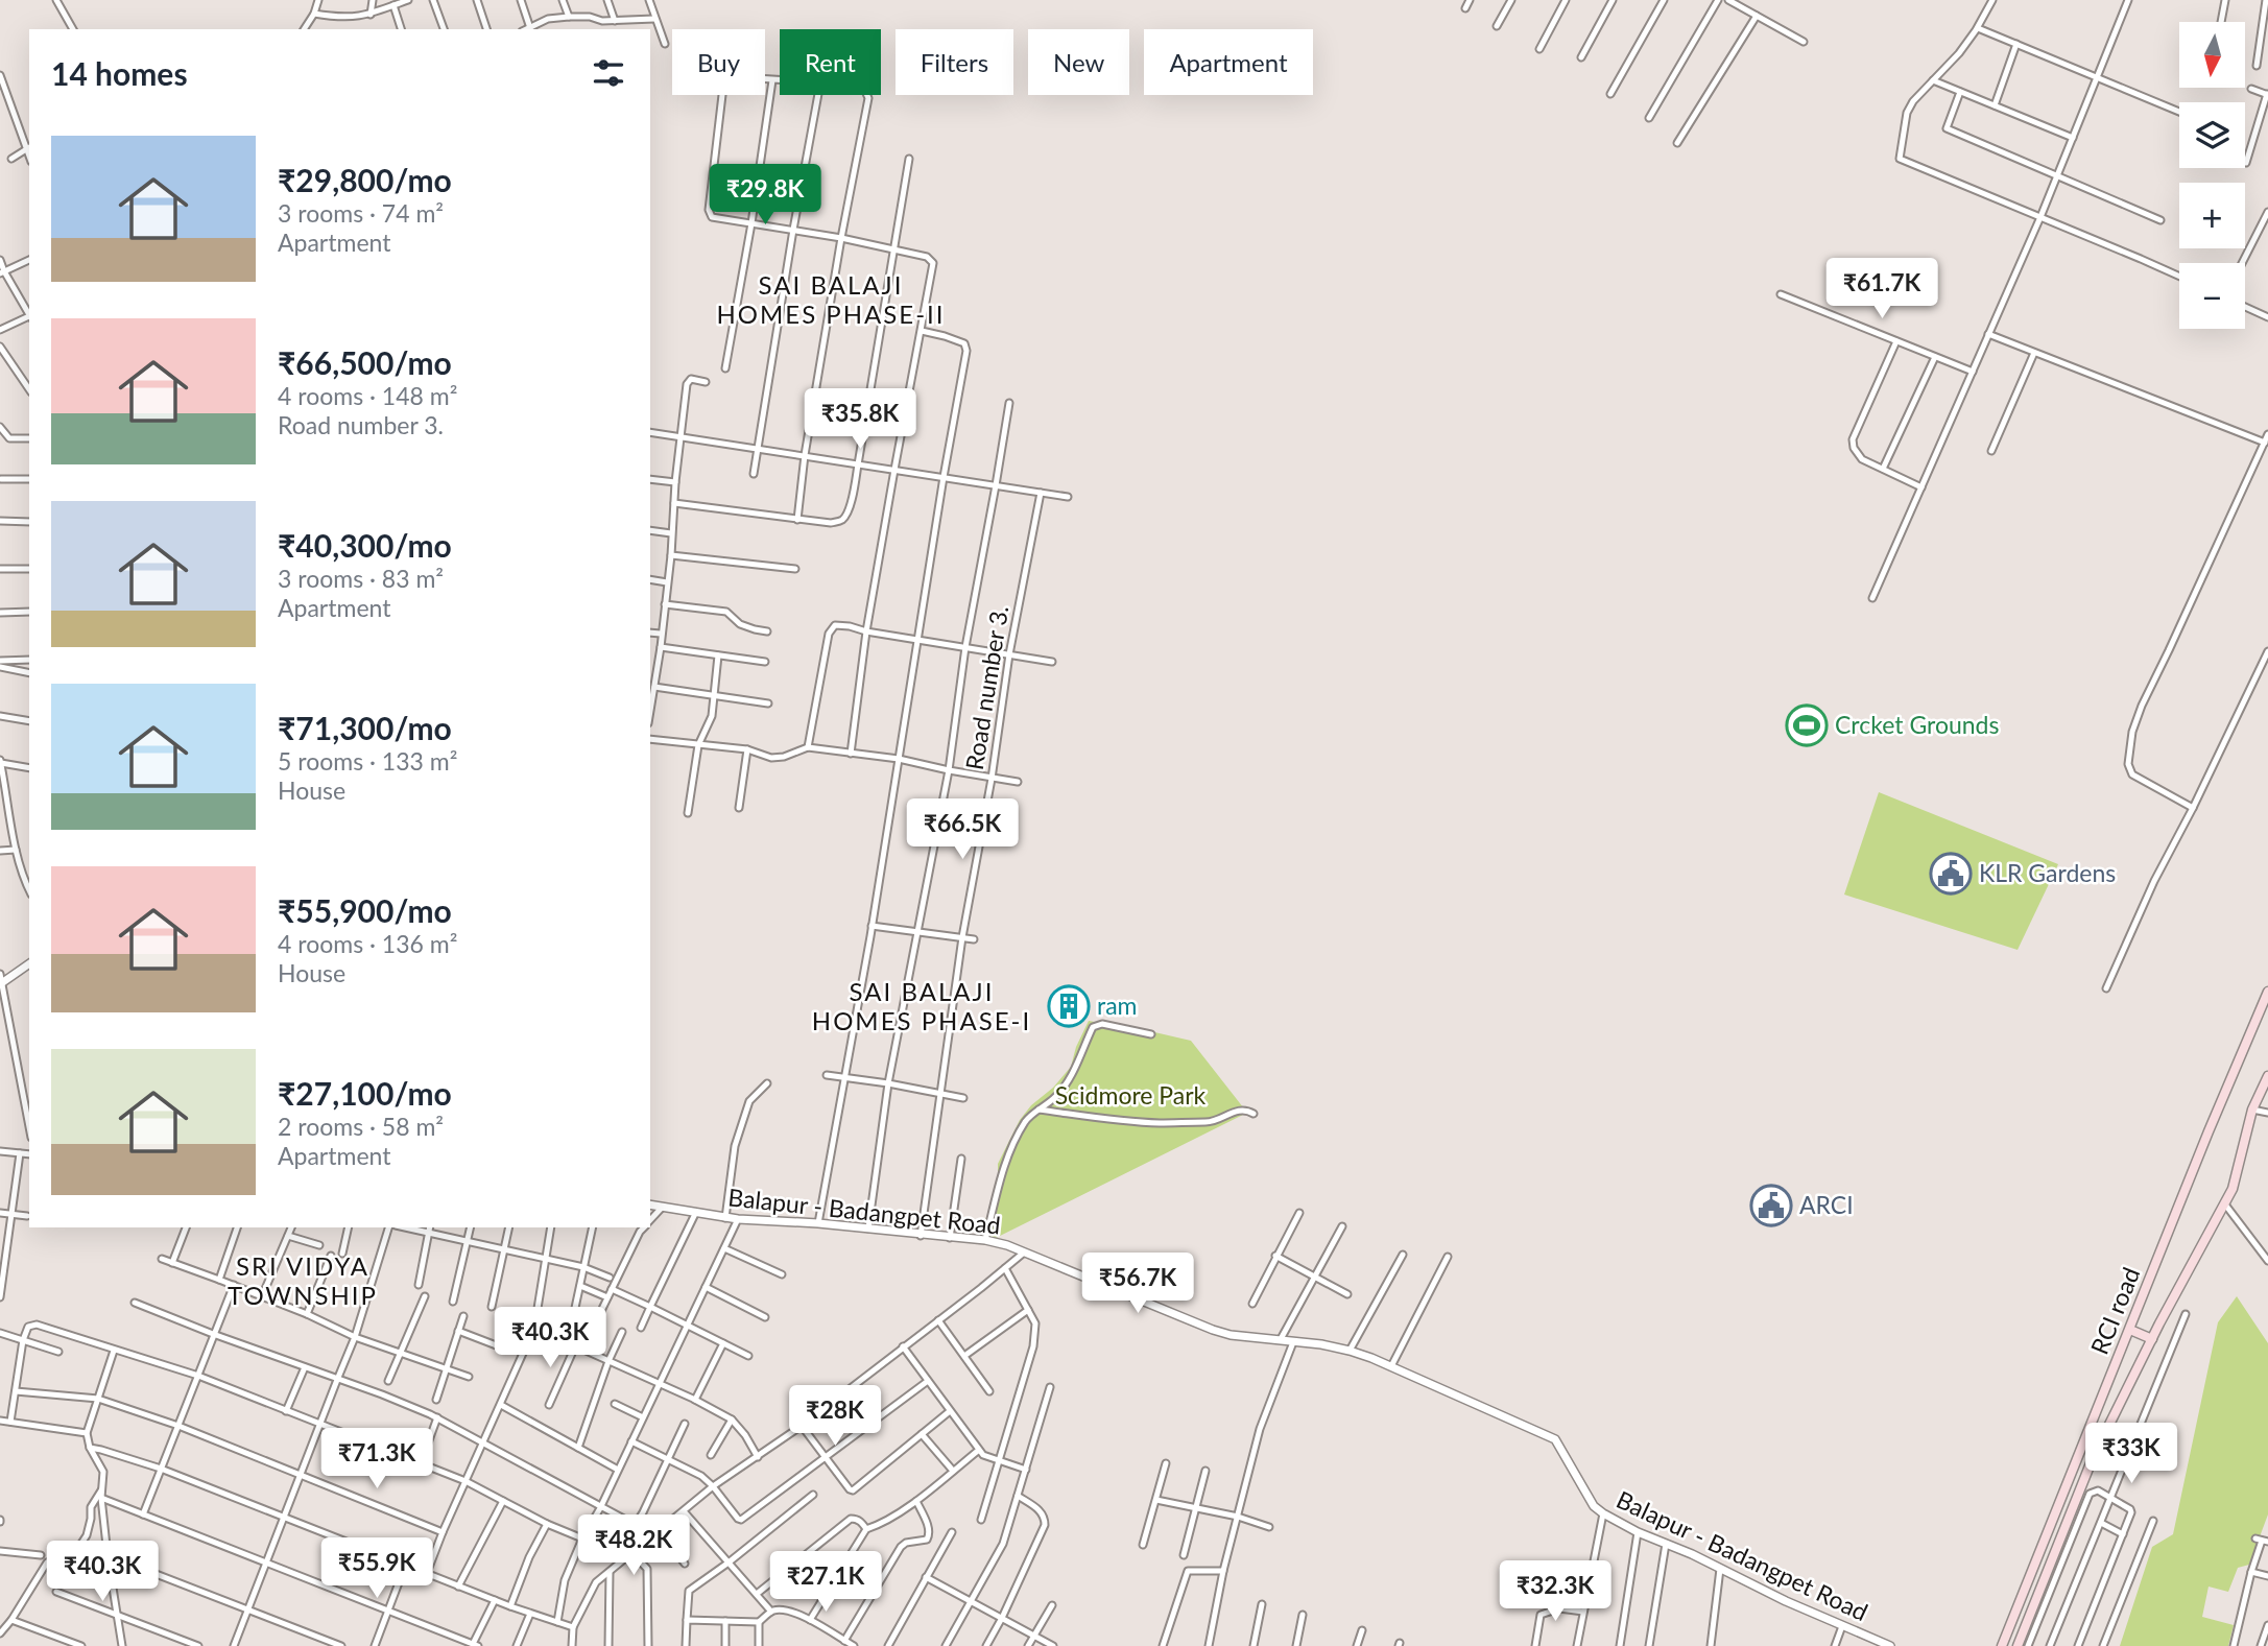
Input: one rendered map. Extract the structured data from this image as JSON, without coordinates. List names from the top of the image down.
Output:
{
  "streets": {
    "main road": ["RCI road"],
    "street": ["Road number 3.", "Balapur - Badangpet Road"]
  },
  "crossings": [
    ["Road number 3.", "Balapur - Badangpet Road"]
  ],
  "districts": ["SAI BALAJI HOMES PHASE-II", "SAI BALAJI HOMES PHASE-I", "SRI VIDYA TOWNSHIP"],
  "parks": ["Scidmore Park"],
  "places": {
    "sports": ["Crcket Grounds"],
    "public building": ["KLR Gardens", "ARCI"],
    "building": ["ram"]
  },
  "north": "bottom",
  "page": {
    "map_buttons": ["+", "−"],
    "chip": [
      "Buy",
      "Rent",
      "Filters",
      "New",
      "Apartment"
    ],
    "heading": "14 homes",
    "list": [
      {
        "name": "₹29,800/mo",
        "note": "3 rooms · 74 m² · Apartment"
      },
      {
        "name": "₹66,500/mo",
        "note": "4 rooms · 148 m² · Road number 3."
      },
      {
        "name": "₹40,300/mo",
        "note": "3 rooms · 83 m² · Apartment"
      },
      {
        "name": "₹71,300/mo",
        "note": "5 rooms · 133 m² · House"
      },
      {
        "name": "₹55,900/mo",
        "note": "4 rooms · 136 m² · House"
      },
      {
        "name": "₹27,100/mo",
        "note": "2 rooms · 58 m² · Apartment"
      }
    ],
    "price": [
      "₹29.8K",
      "₹61.7K",
      "₹35.8K",
      "₹66.5K",
      "₹56.7K",
      "₹40.3K",
      "₹28K",
      "₹33K",
      "₹71.3K",
      "₹48.2K",
      "₹55.9K",
      "₹40.3K",
      "₹27.1K",
      "₹32.3K"
    ]
  }
}
